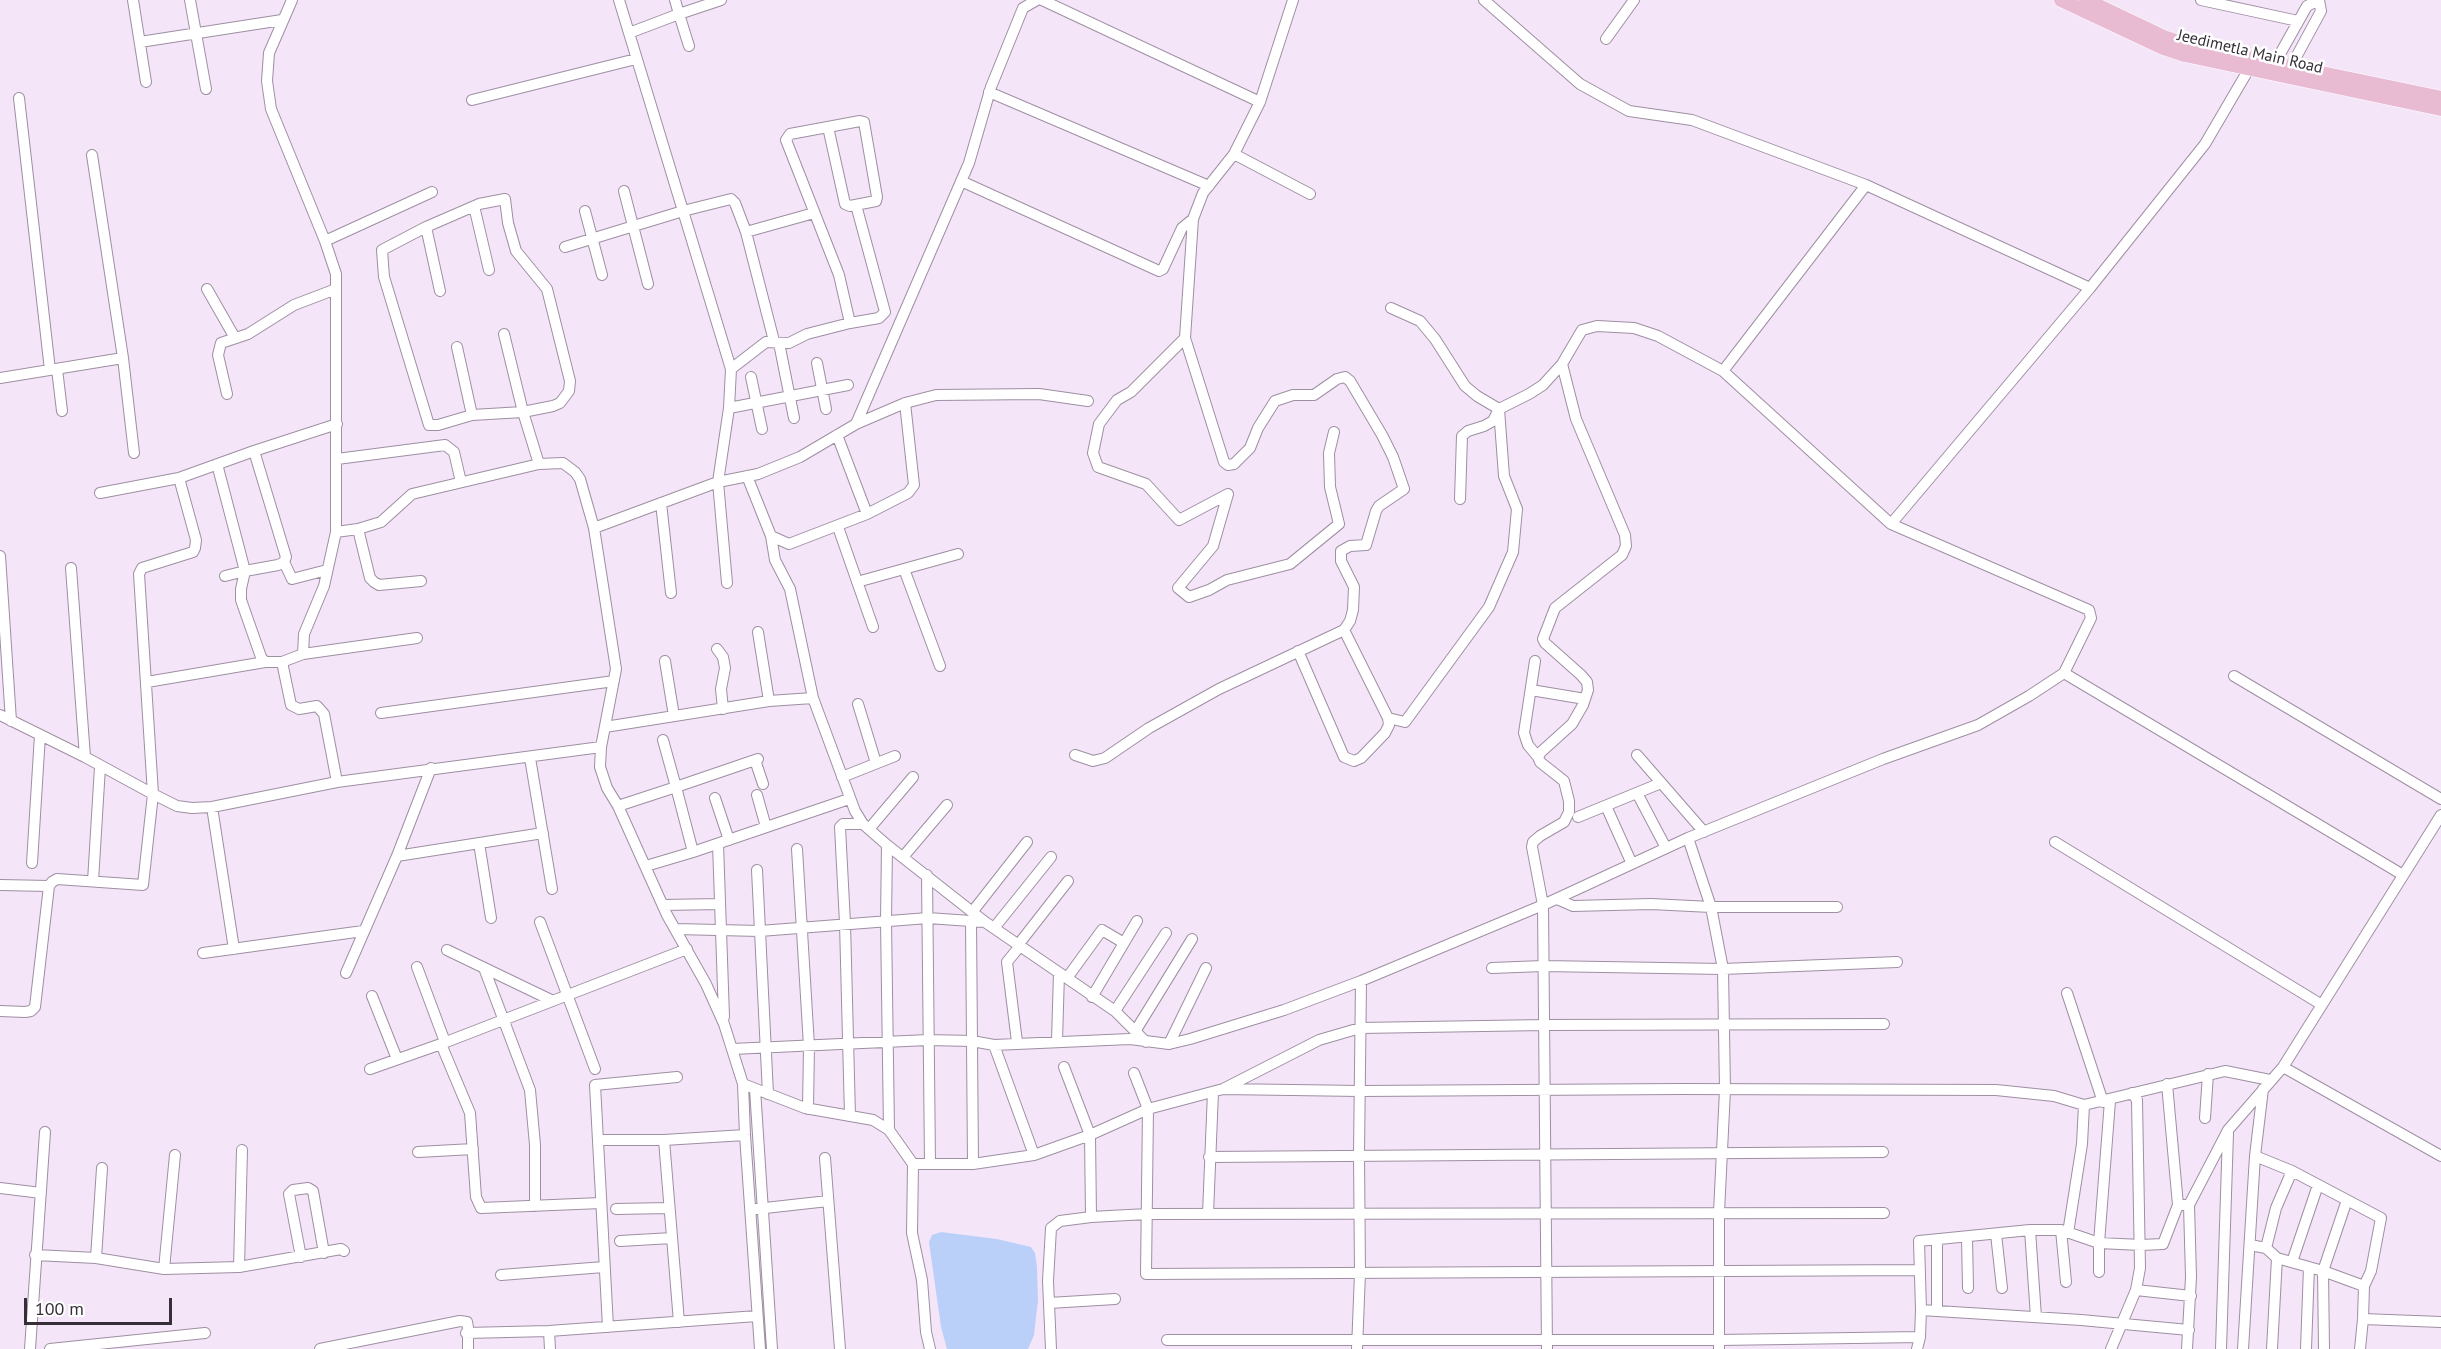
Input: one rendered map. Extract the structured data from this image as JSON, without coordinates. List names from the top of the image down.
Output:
{
  "streets": {
    "main road": ["Jeedimetla Main Road"]
  },
  "scale_bar": "100 m"
}
